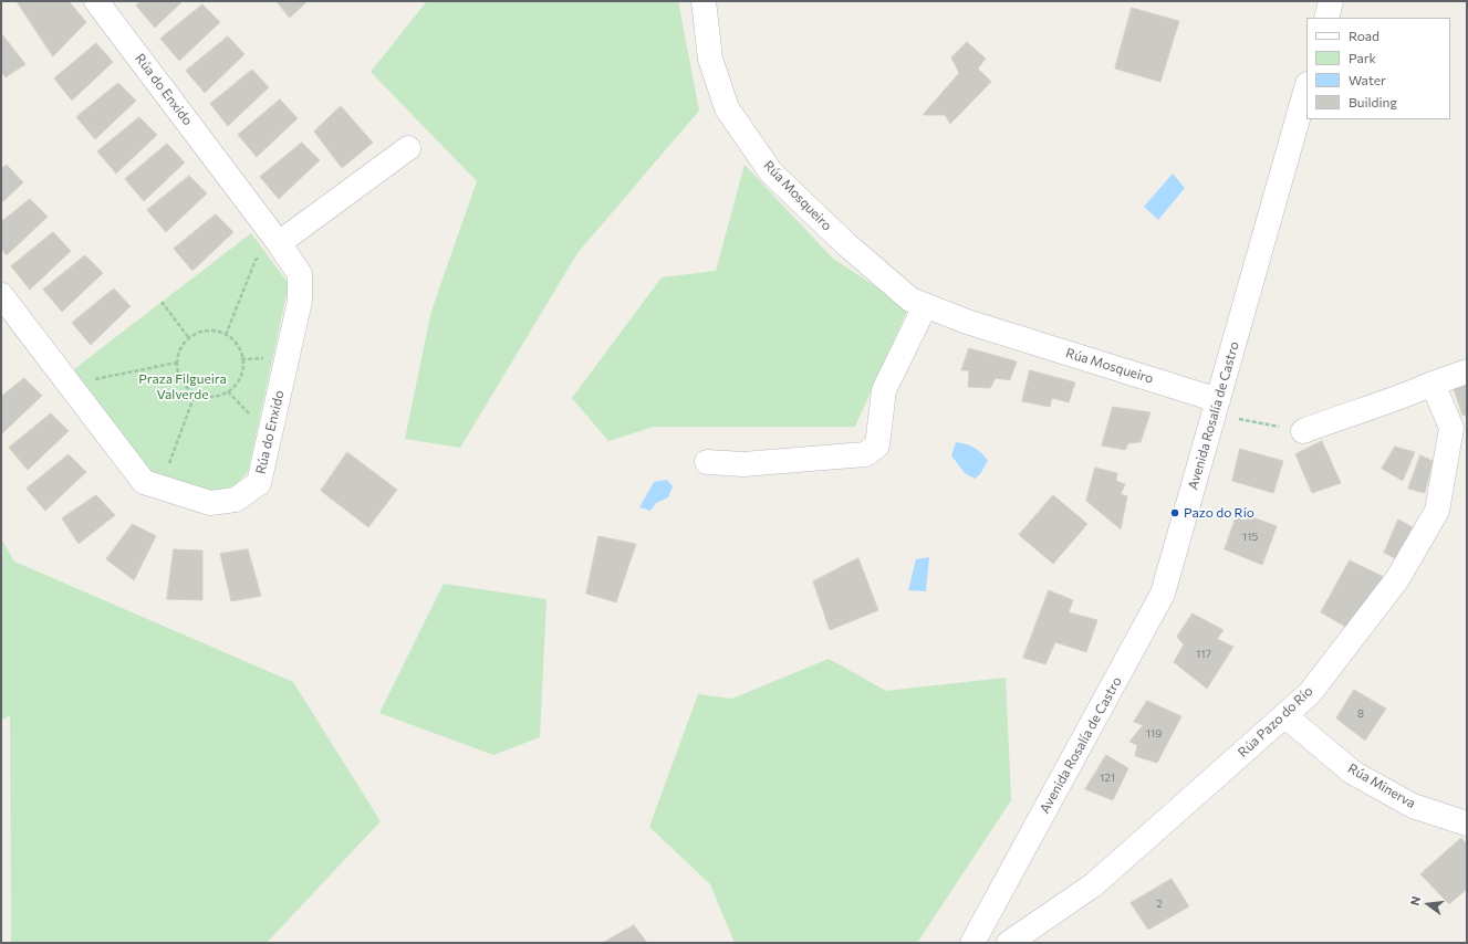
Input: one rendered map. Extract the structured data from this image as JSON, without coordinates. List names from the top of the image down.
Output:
{
  "streets": {
    "street": [
      "Rúa do Enxido",
      "Rúa Mosqueiro",
      "Avenida Rosalía de Castro",
      "Rúa Pazo do Río",
      "Rúa Minerva"
    ]
  },
  "crossings": [
    ["Rúa Mosqueiro", "Avenida Rosalía de Castro"],
    ["Rúa Pazo do Río", "Rúa Minerva"]
  ],
  "parks": ["Praza Filgueira Valverde"],
  "places": ["Pazo do Río"],
  "house_numbers": [
    "115",
    "117",
    "8",
    "119",
    "121",
    "2"
  ],
  "legend": [
    "Road",
    "Park",
    "Water",
    "Building"
  ],
  "north": "left"
}
